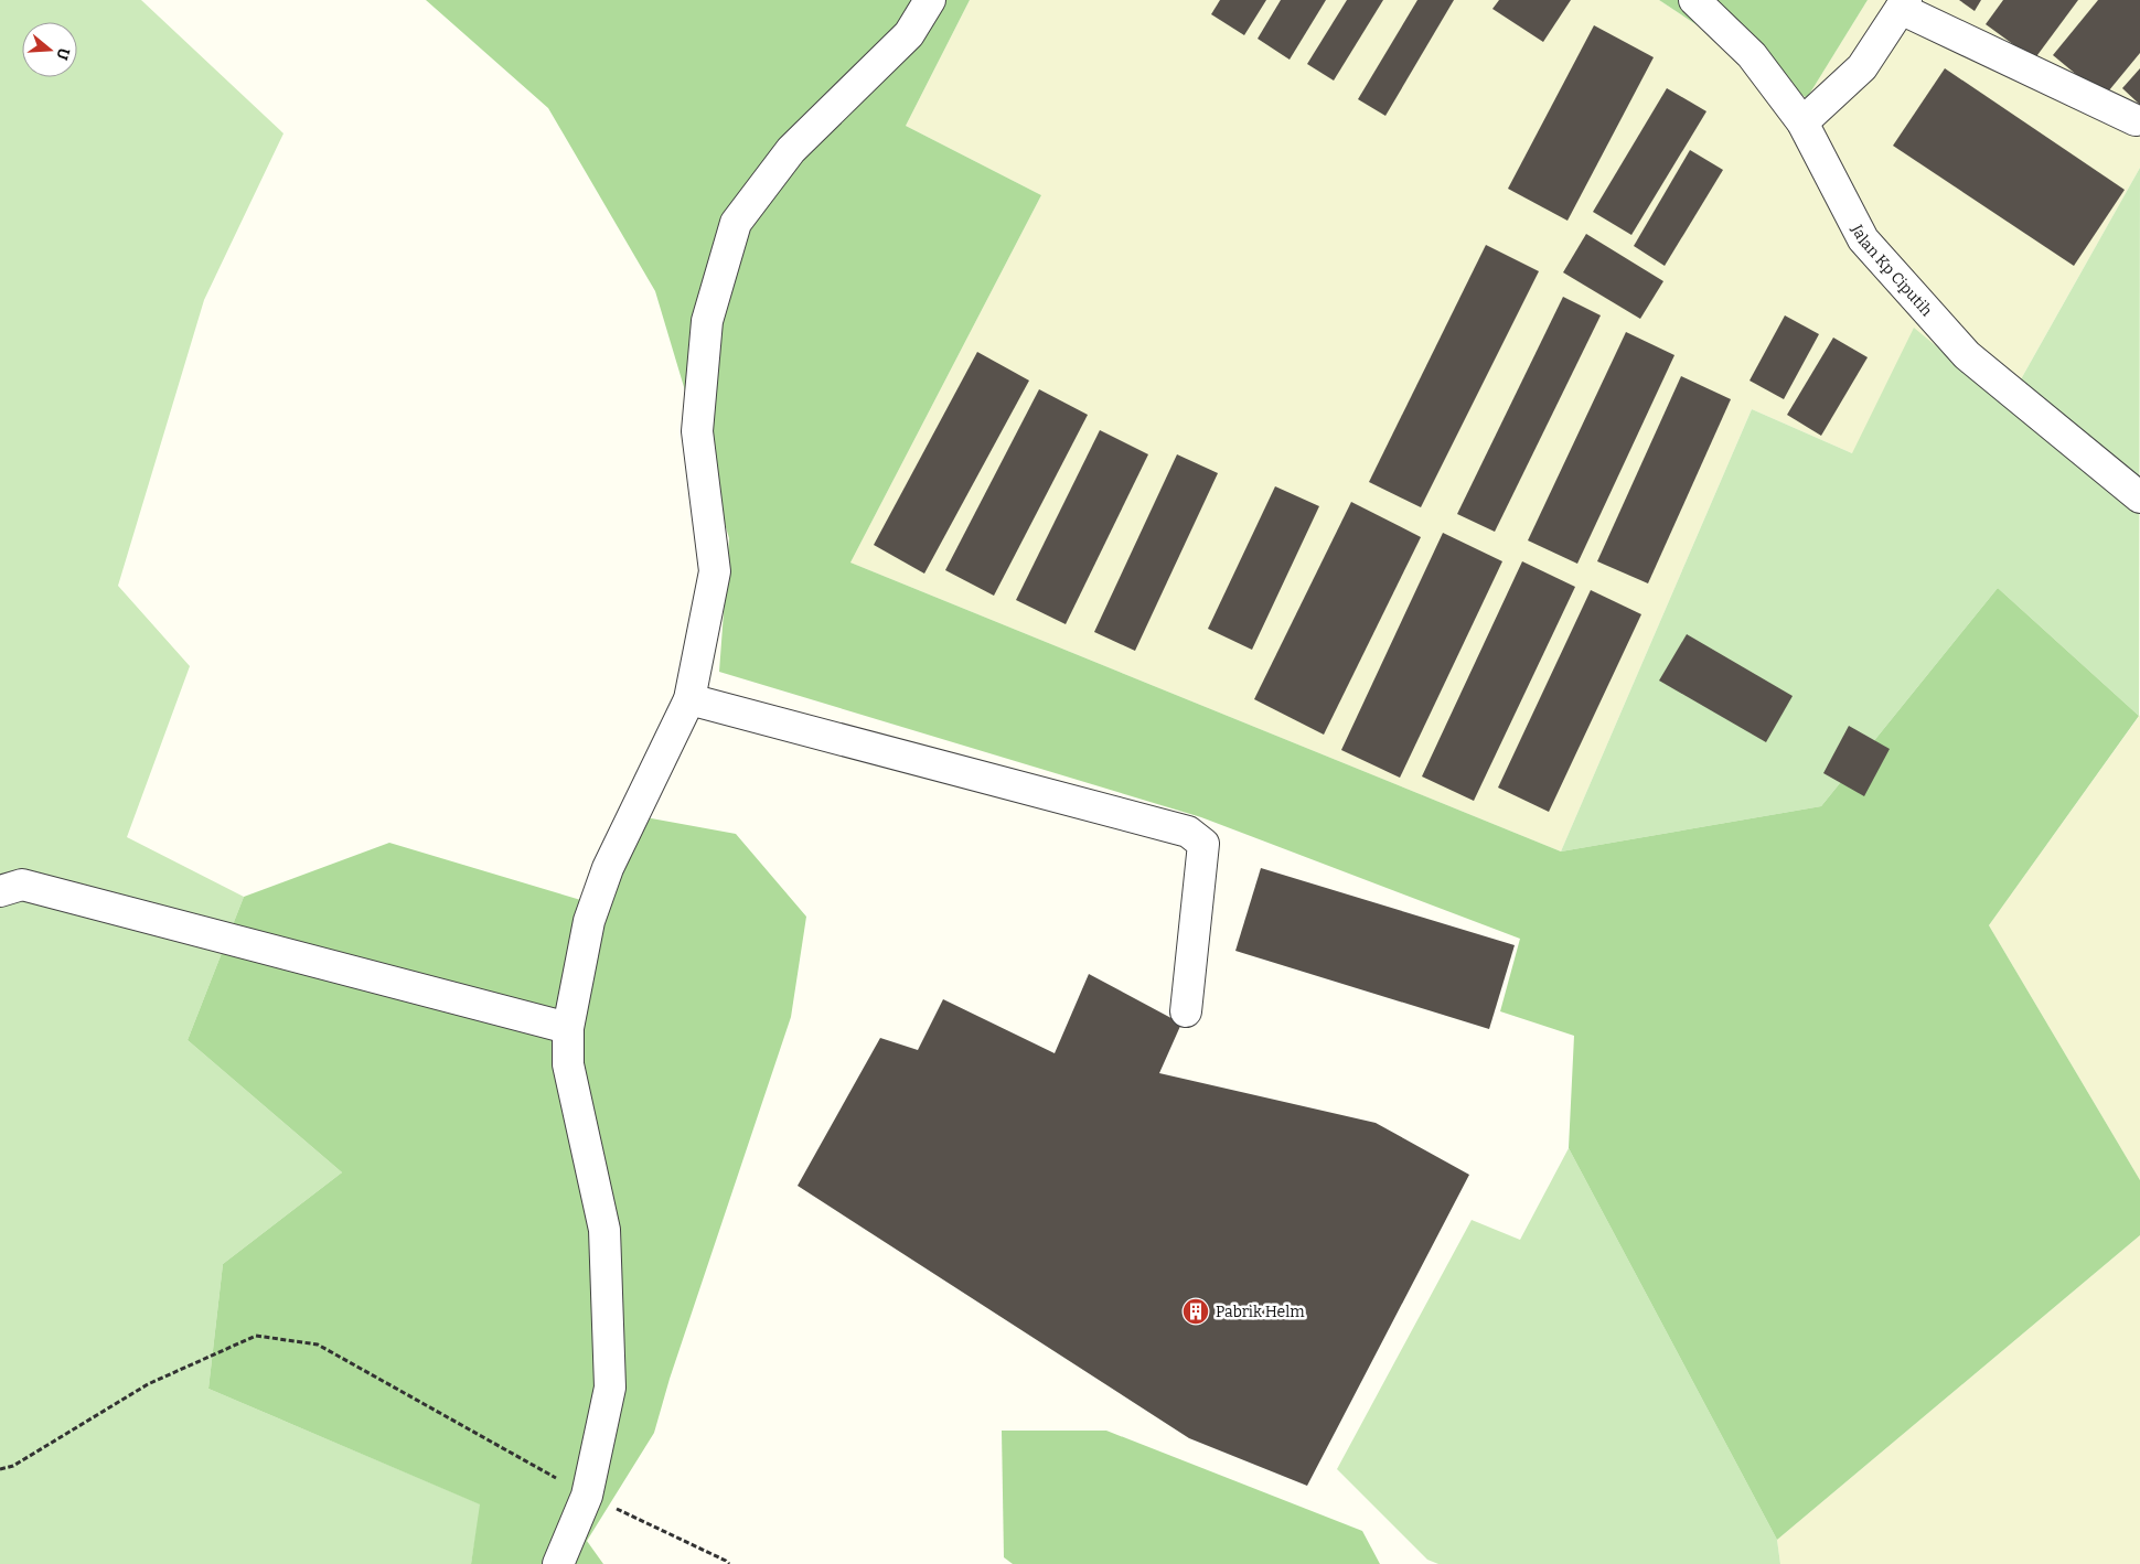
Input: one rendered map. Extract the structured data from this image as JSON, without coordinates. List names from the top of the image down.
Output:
{
  "streets": {
    "street": ["Jalan Kp Ciputih"]
  },
  "places": {
    "building": ["Pabrik Helm"]
  },
  "north": "right"
}
